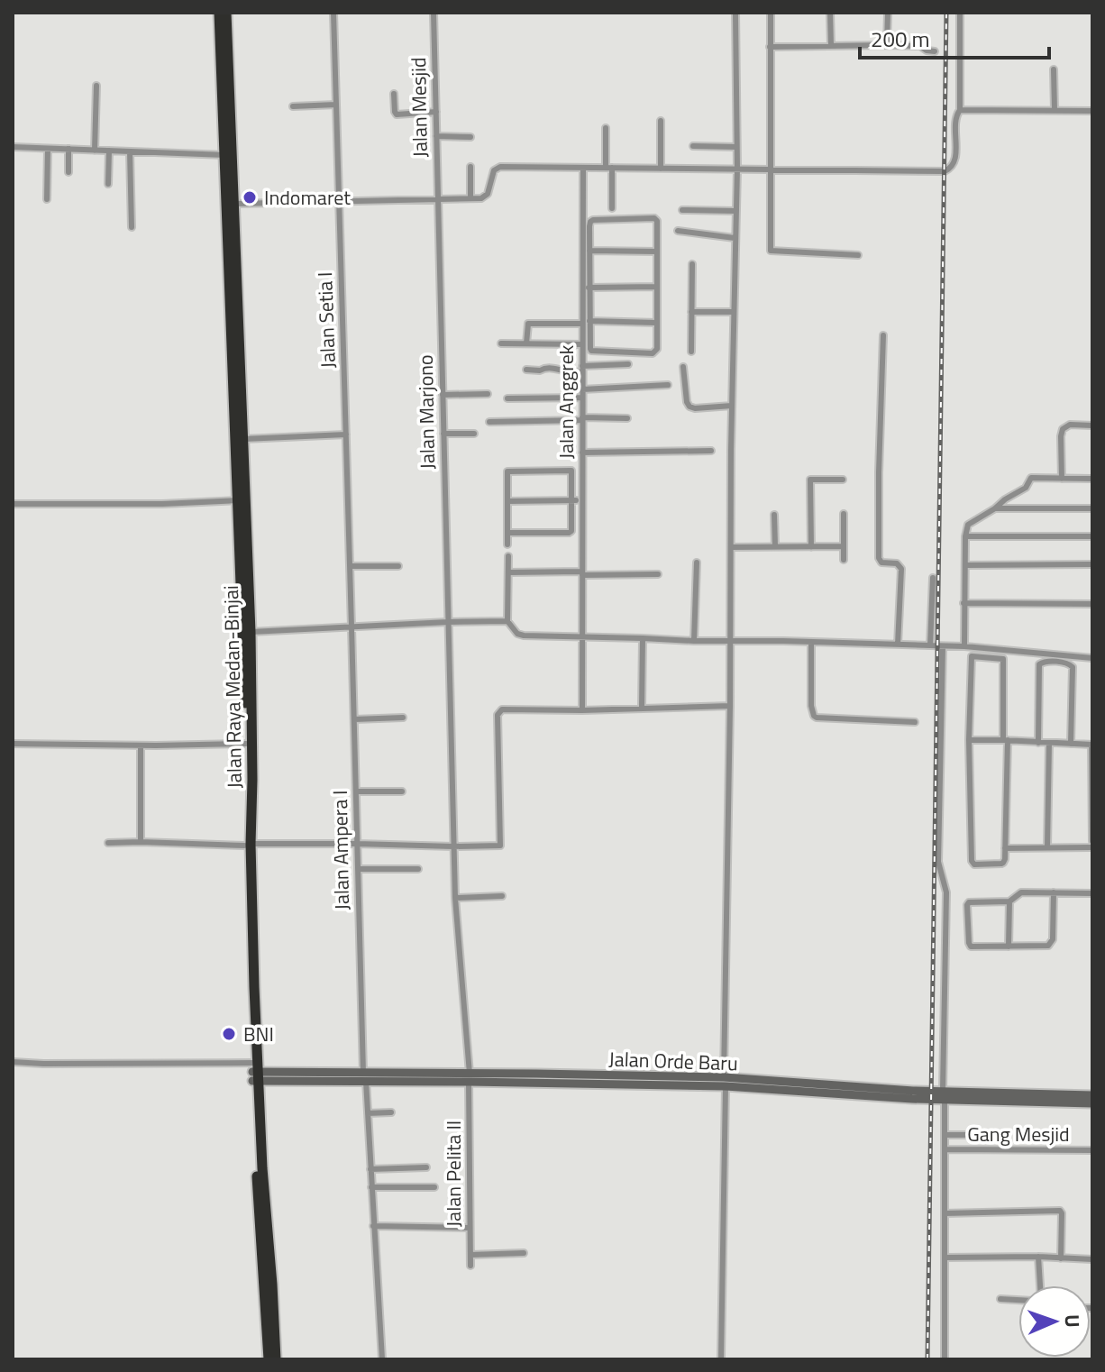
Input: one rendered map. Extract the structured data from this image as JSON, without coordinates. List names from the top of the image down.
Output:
{
  "streets": {
    "highway": ["Jalan Raya Medan-Binjai"],
    "main road": ["Jalan Orde Baru"],
    "street": [
      "Jalan Mesjid",
      "Jalan Setia I",
      "Jalan Anggrek",
      "Jalan Marjono",
      "Jalan Ampera I",
      "Gang Mesjid",
      "Jalan Pelita II"
    ]
  },
  "crossings": [
    ["Jalan Mesjid", "Jalan Marjono"],
    ["Jalan Setia I", "Jalan Ampera I"],
    ["Jalan Marjono", "Jalan Pelita II"],
    ["Jalan Raya Medan-Binjai", "Jalan Orde Baru"],
    ["Jalan Ampera I", "Jalan Orde Baru"],
    ["Jalan Orde Baru", "Jalan Pelita II"]
  ],
  "places": ["Indomaret", "BNI"],
  "scale_bar": "200 m",
  "north": "right"
}
